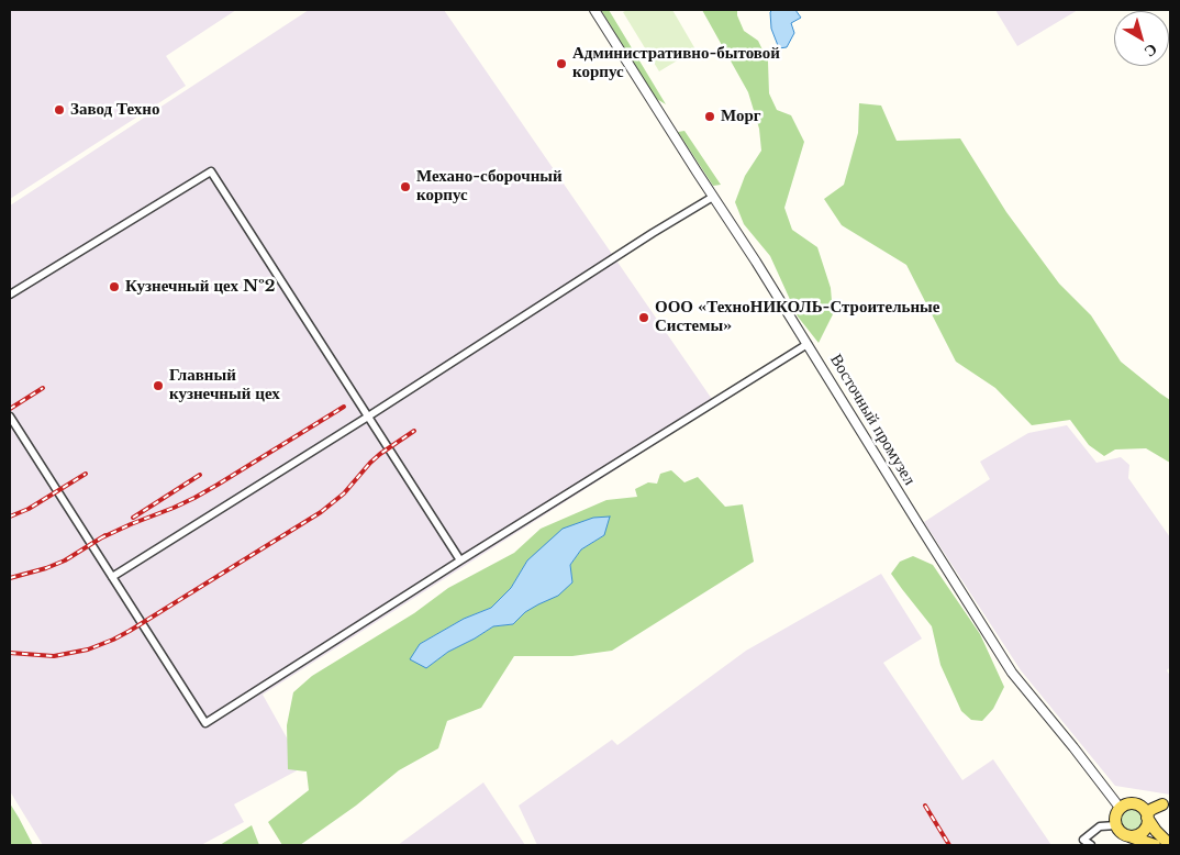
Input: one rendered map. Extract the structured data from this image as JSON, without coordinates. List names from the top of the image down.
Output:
{
  "streets": {
    "street": ["Восточный промузел"]
  },
  "places": [
    "Административно-бытовой корпус",
    "Завод Техно",
    "Морг",
    "Механо-сборочный корпус",
    "Кузнечный цех №2",
    "ООО «ТехноНИКОЛЬ-Строительные Системы»",
    "Главный кузнечный цех"
  ],
  "north": "bottom right"
}
